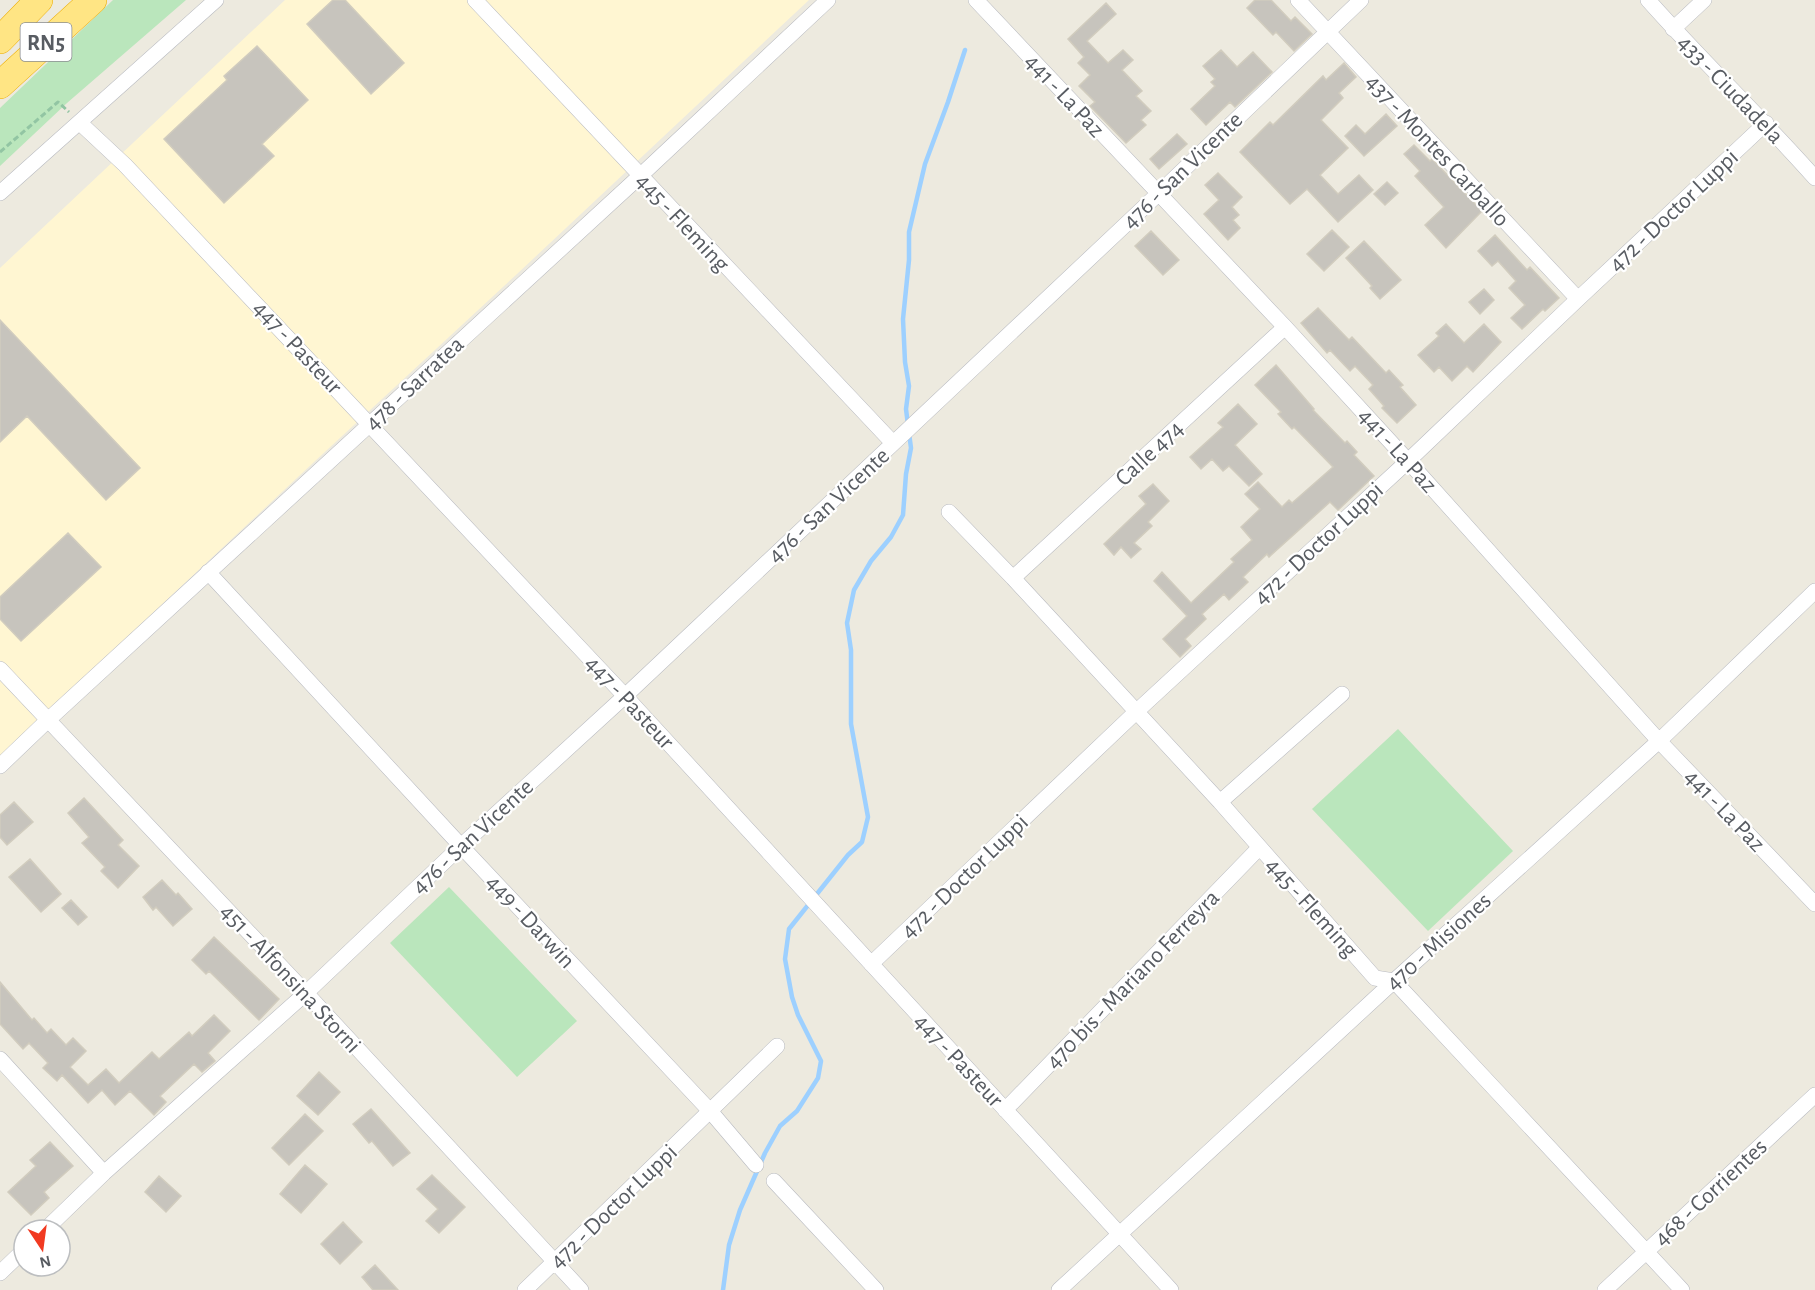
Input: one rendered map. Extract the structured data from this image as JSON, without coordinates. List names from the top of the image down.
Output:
{
  "streets": {
    "highway": ["RN5"],
    "street": [
      "433 - Ciudadela",
      "441 - La Paz",
      "437 - Montes Carballo",
      "476 - San Vicente",
      "472 - Doctor Luppi",
      "445 - Fleming",
      "447 - Pasteur",
      "478 - Sarratea",
      "Calle 474",
      "449 - Darwin",
      "470 - Misiones",
      "451 - Alfonsina Storni",
      "470 bis - Mariano Ferreyra",
      "468 - Corrientes"
    ]
  },
  "crossings": [
    ["433 - Ciudadela", "472 - Doctor Luppi"],
    ["441 - La Paz", "476 - San Vicente"],
    ["441 - La Paz", "472 - Doctor Luppi"],
    ["441 - La Paz", "Calle 474"],
    ["441 - La Paz", "470 - Misiones"],
    ["437 - Montes Carballo", "476 - San Vicente"],
    ["437 - Montes Carballo", "472 - Doctor Luppi"],
    ["476 - San Vicente", "445 - Fleming"],
    ["476 - San Vicente", "447 - Pasteur"],
    ["476 - San Vicente", "449 - Darwin"],
    ["476 - San Vicente", "451 - Alfonsina Storni"],
    ["472 - Doctor Luppi", "445 - Fleming"],
    ["472 - Doctor Luppi", "447 - Pasteur"],
    ["472 - Doctor Luppi", "449 - Darwin"],
    ["472 - Doctor Luppi", "451 - Alfonsina Storni"],
    ["445 - Fleming", "478 - Sarratea"],
    ["445 - Fleming", "Calle 474"],
    ["445 - Fleming", "470 - Misiones"],
    ["445 - Fleming", "470 bis - Mariano Ferreyra"],
    ["445 - Fleming", "468 - Corrientes"],
    ["447 - Pasteur", "478 - Sarratea"],
    ["447 - Pasteur", "470 - Misiones"],
    ["447 - Pasteur", "470 bis - Mariano Ferreyra"],
    ["478 - Sarratea", "449 - Darwin"],
    ["478 - Sarratea", "451 - Alfonsina Storni"]
  ],
  "north": "bottom"
}
